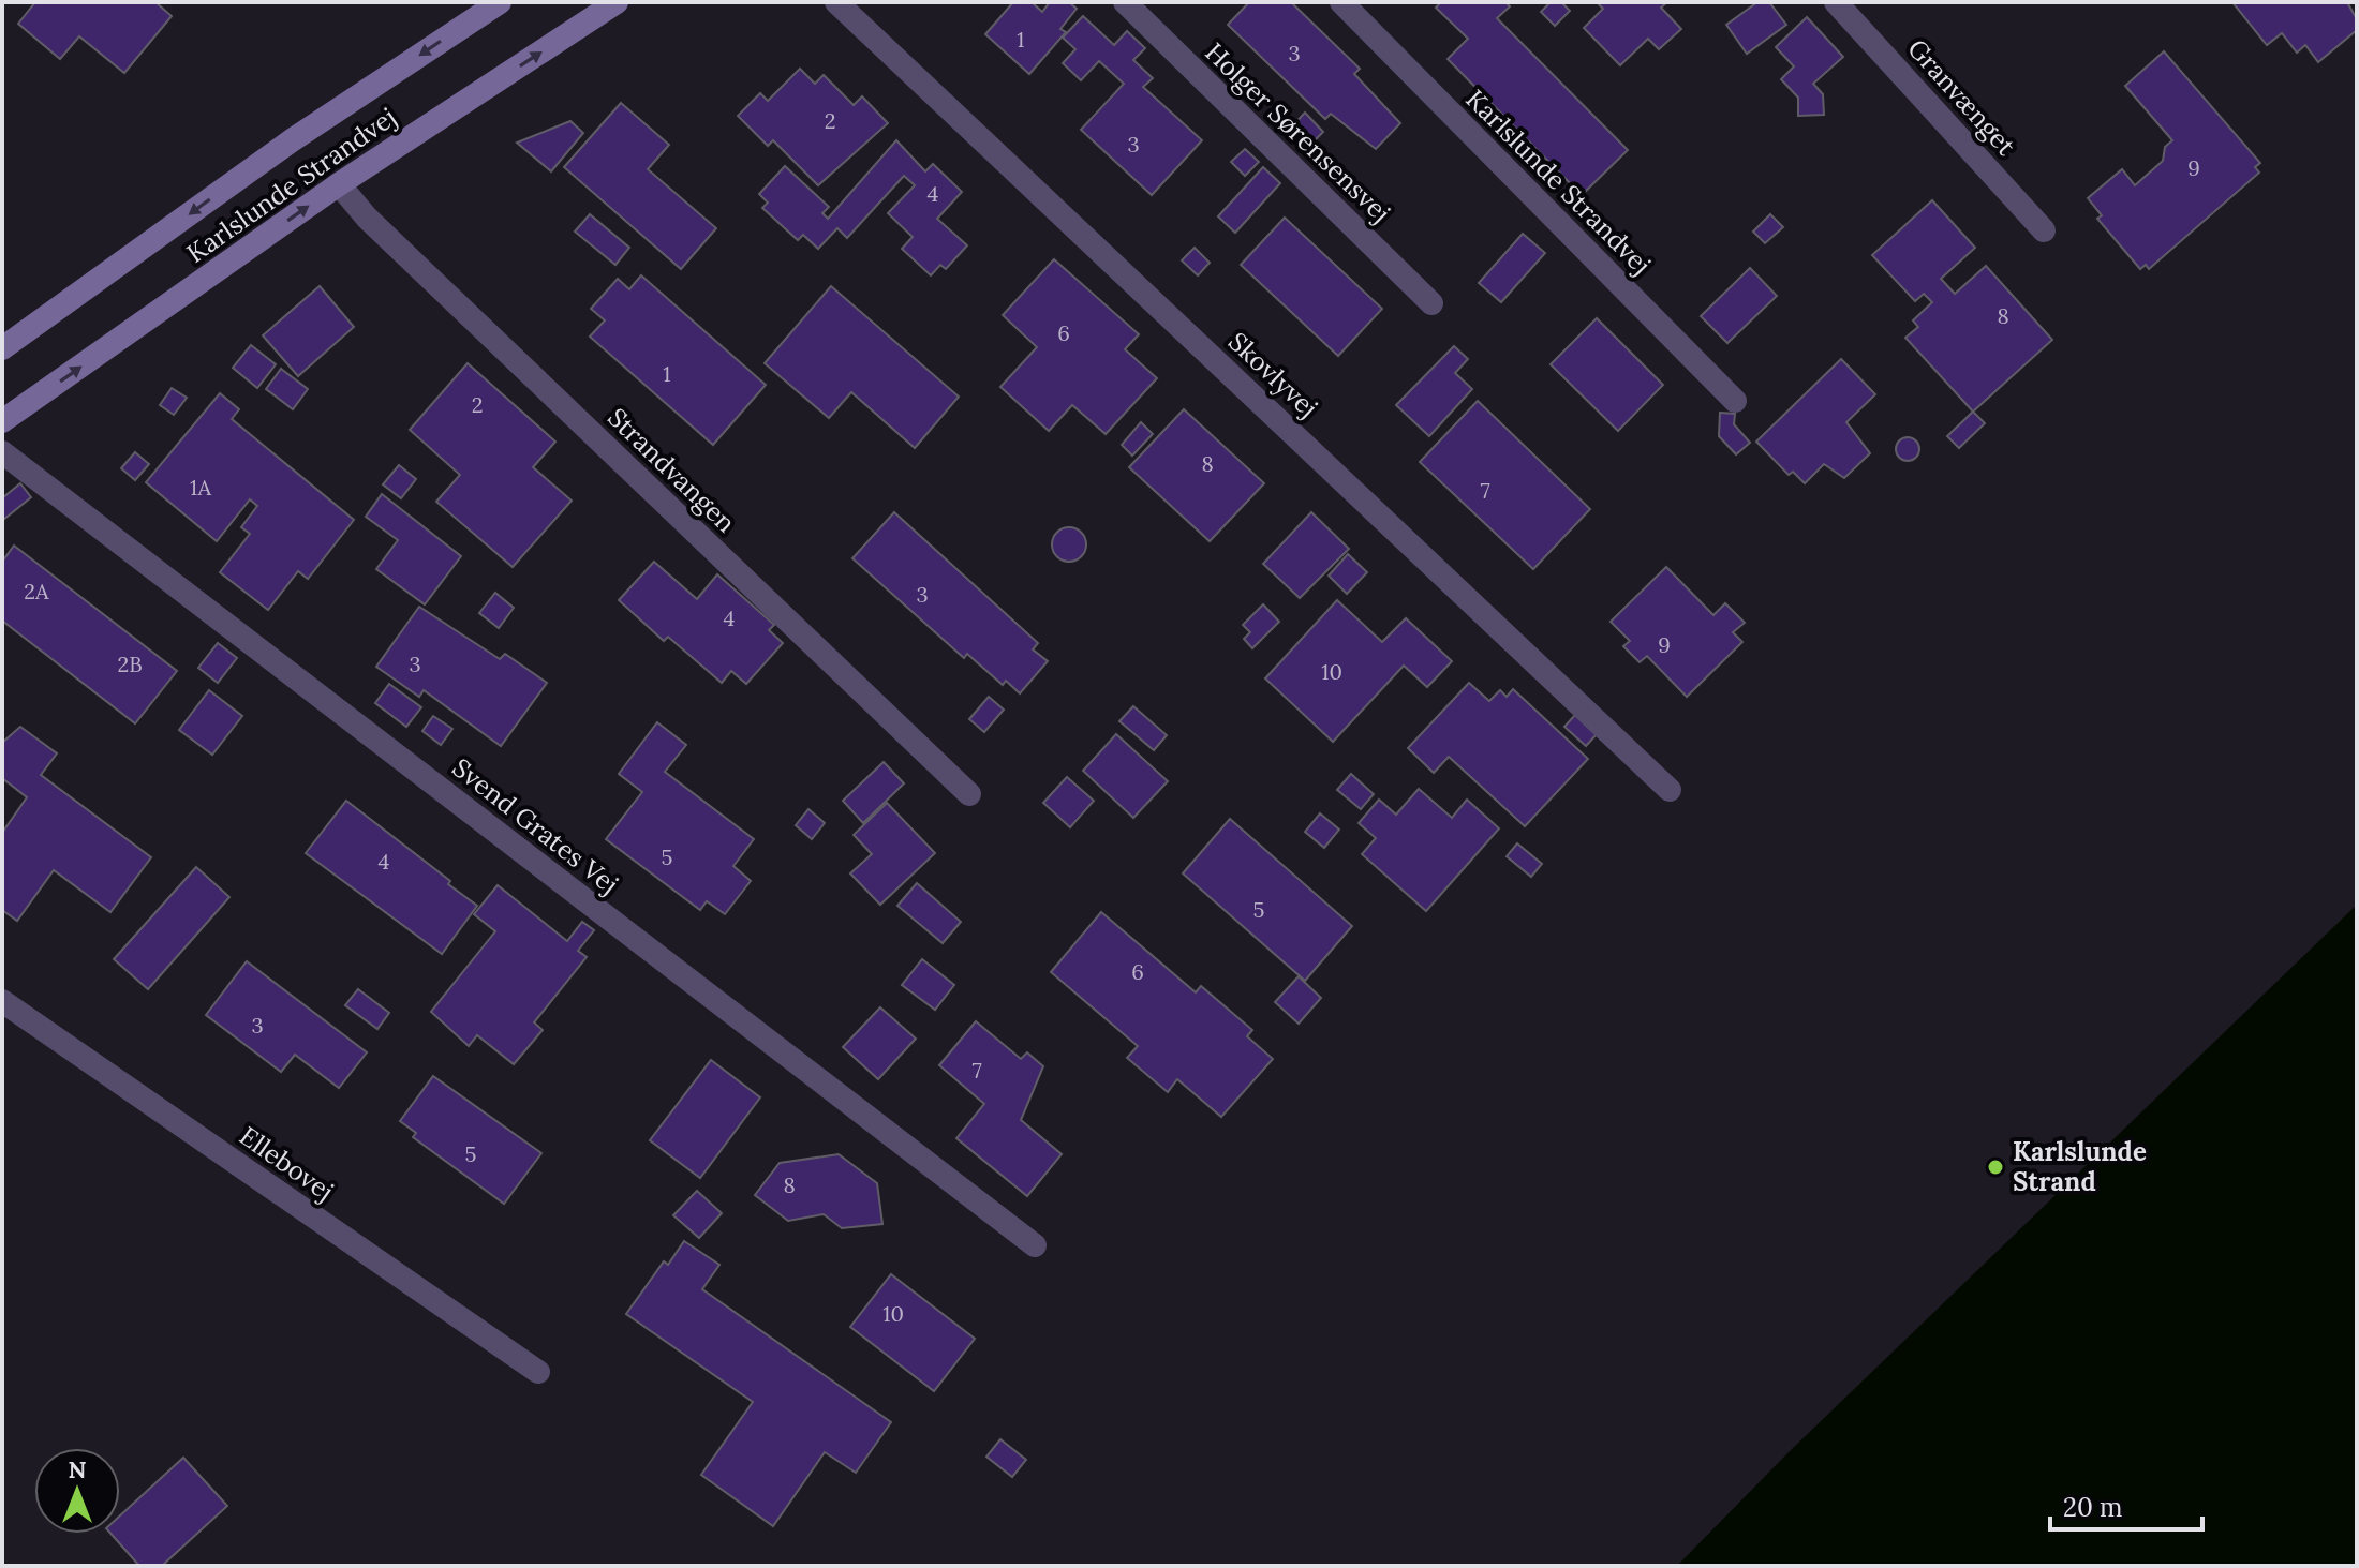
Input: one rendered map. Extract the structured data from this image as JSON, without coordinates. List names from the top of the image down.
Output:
{
  "streets": {
    "main road": ["Karlslunde Strandvej"],
    "street": [
      "Granvænget",
      "Holger Sørensensvej",
      "Skovlyvej",
      "Strandvangen",
      "Svend Grates Vej",
      "Ellebovej"
    ]
  },
  "crossings": [
    ["Karlslunde Strandvej", "Strandvangen"]
  ],
  "places": ["Karlslunde Strand"],
  "house_numbers": [
    "1",
    "3",
    "2",
    "3",
    "9",
    "4",
    "8",
    "6",
    "1",
    "2",
    "8",
    "1A",
    "7",
    "2A",
    "3",
    "4",
    "9",
    "2B",
    "3",
    "10",
    "5",
    "4",
    "5",
    "6",
    "3",
    "7",
    "5",
    "8",
    "10"
  ],
  "scale_bar": "20 m",
  "north": "top"
}
